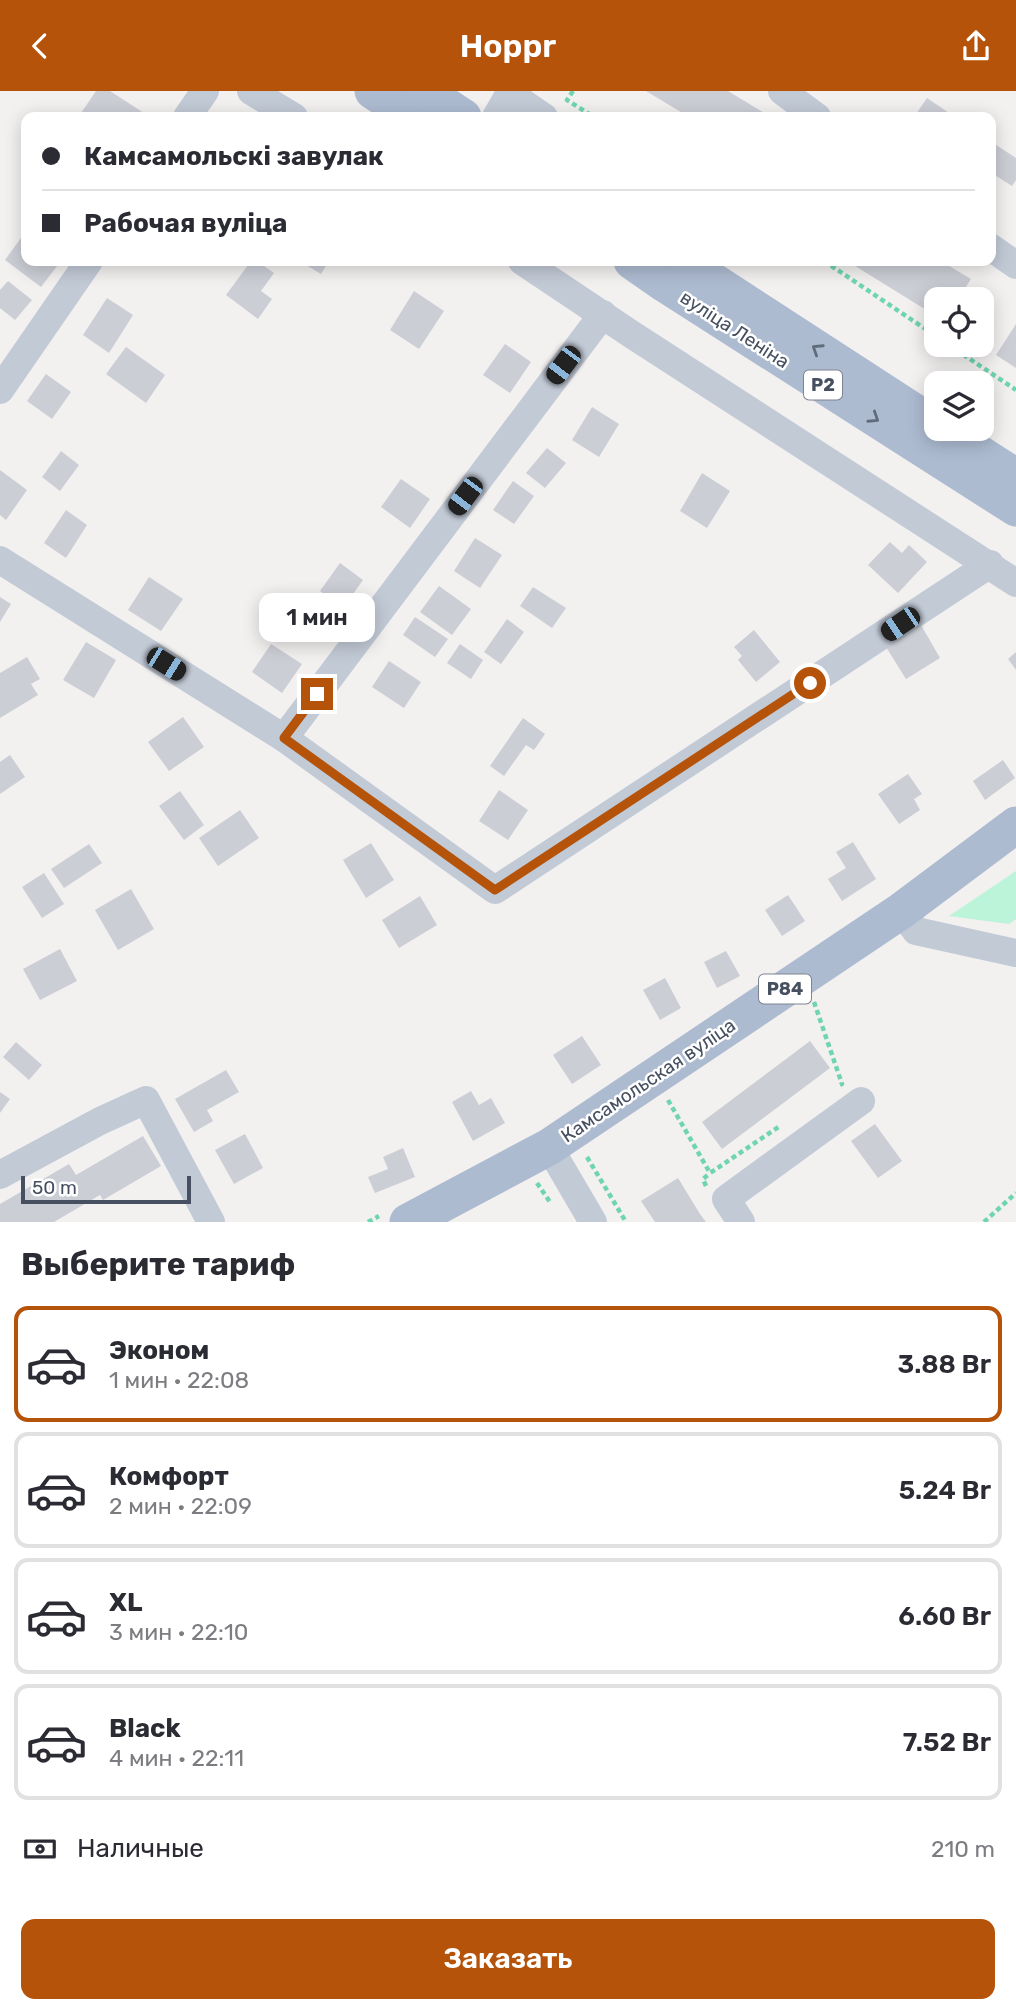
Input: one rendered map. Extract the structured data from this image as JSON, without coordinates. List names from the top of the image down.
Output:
{
  "streets": {
    "main road": [
      "вуліца Леніна",
      "Р2",
      "Р84",
      "Камсамольская вуліца"
    ]
  },
  "scale_bar": "50 m",
  "page": {
    "header": "Hoppr",
    "banner": ["Камсамольскі завулак", "Рабочая вуліца"],
    "bubble": "1 мин",
    "scale": "50 m",
    "heading": "Выберите тариф",
    "list": [
      {
        "name": "Эконом",
        "note": "1 мин · 22:08",
        "value": "3.88 Br"
      },
      {
        "name": "Комфорт",
        "note": "2 мин · 22:09",
        "value": "5.24 Br"
      },
      {
        "name": "XL",
        "note": "3 мин · 22:10",
        "value": "6.60 Br"
      },
      {
        "name": "Black",
        "note": "4 мин · 22:11",
        "value": "7.52 Br"
      }
    ],
    "pay": ["Наличные", "210 m"],
    "buttons": "Заказать"
  }
}
